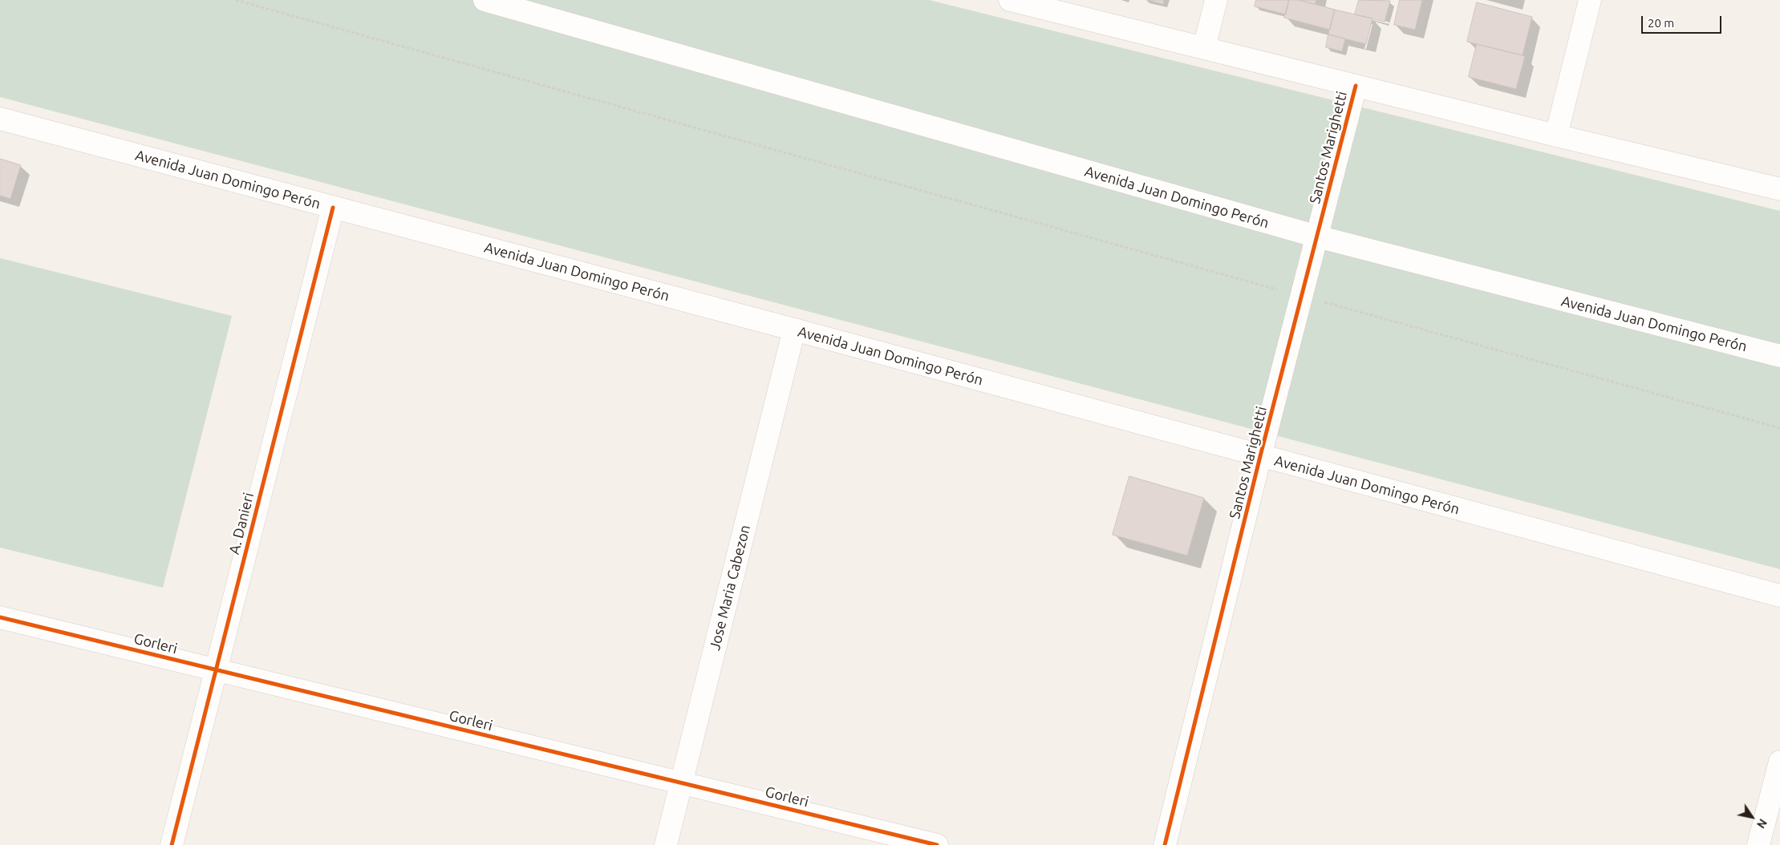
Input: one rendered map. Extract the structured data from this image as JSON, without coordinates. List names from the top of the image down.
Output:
{
  "streets": {
    "main road": [
      "Santos Marighetti",
      "Avenida Juan Domingo Perón",
      "A. Danieri",
      "Jose Maria Cabezon",
      "Gorleri"
    ]
  },
  "crossings": [
    ["Santos Marighetti", "Avenida Juan Domingo Perón"],
    ["Avenida Juan Domingo Perón", "A. Danieri"],
    ["Avenida Juan Domingo Perón", "Jose Maria Cabezon"],
    ["A. Danieri", "Gorleri"],
    ["Jose Maria Cabezon", "Gorleri"]
  ],
  "scale_bar": "20 m",
  "north": "bottom right"
}
